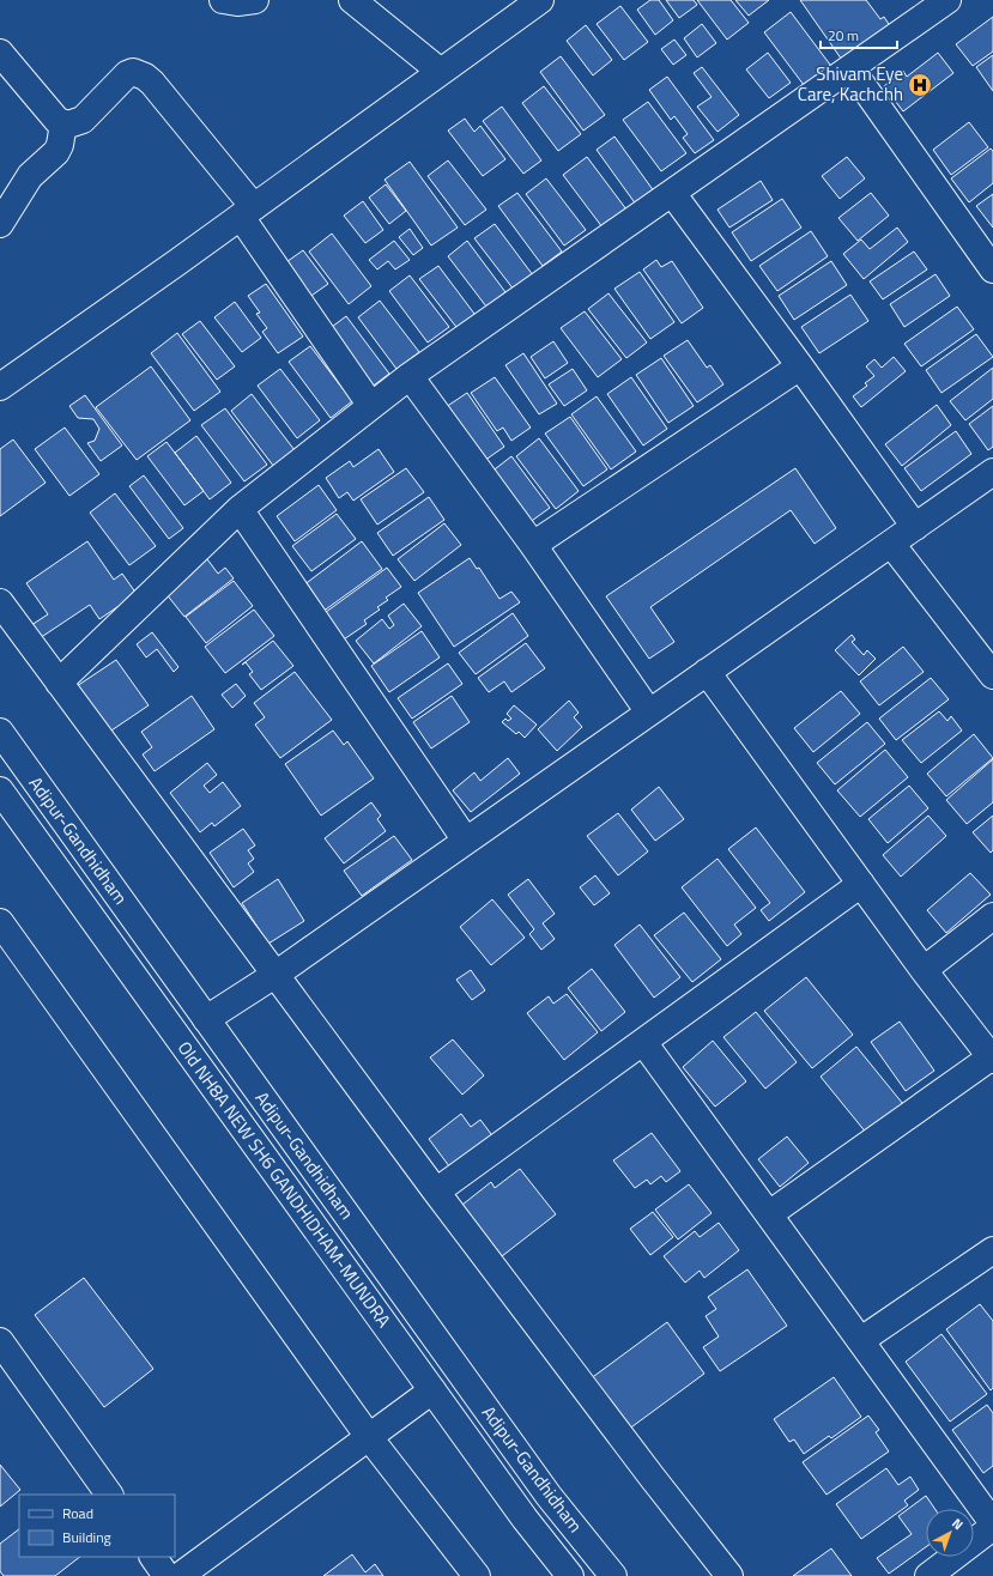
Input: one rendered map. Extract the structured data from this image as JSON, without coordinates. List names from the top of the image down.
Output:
{
  "streets": {
    "street": ["Adipur-Gandhidham", "Old NH8A NEW SH6 GANDHIDHAM-MUNDRA"]
  },
  "places": {
    "hospital": ["Shivam Eye Care, Kachchh"]
  },
  "legend": ["Road", "Building"],
  "scale_bar": "20 m",
  "north": "top right"
}
